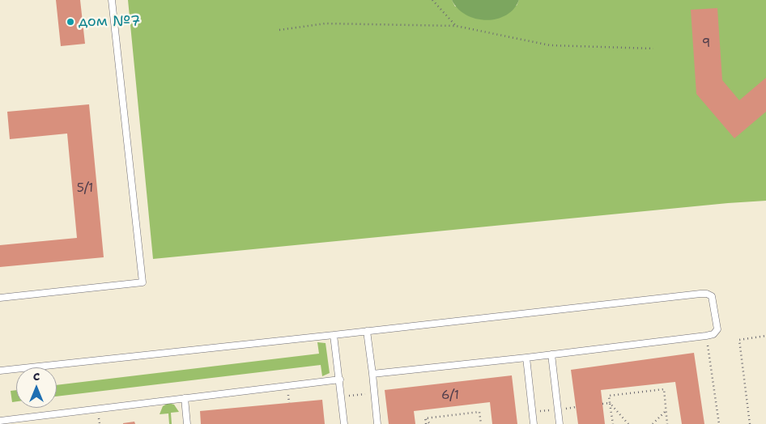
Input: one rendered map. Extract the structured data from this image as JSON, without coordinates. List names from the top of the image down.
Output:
{
  "places": ["дом №7"],
  "house_numbers": ["9", "5/1", "6/1"],
  "north": "top"
}
